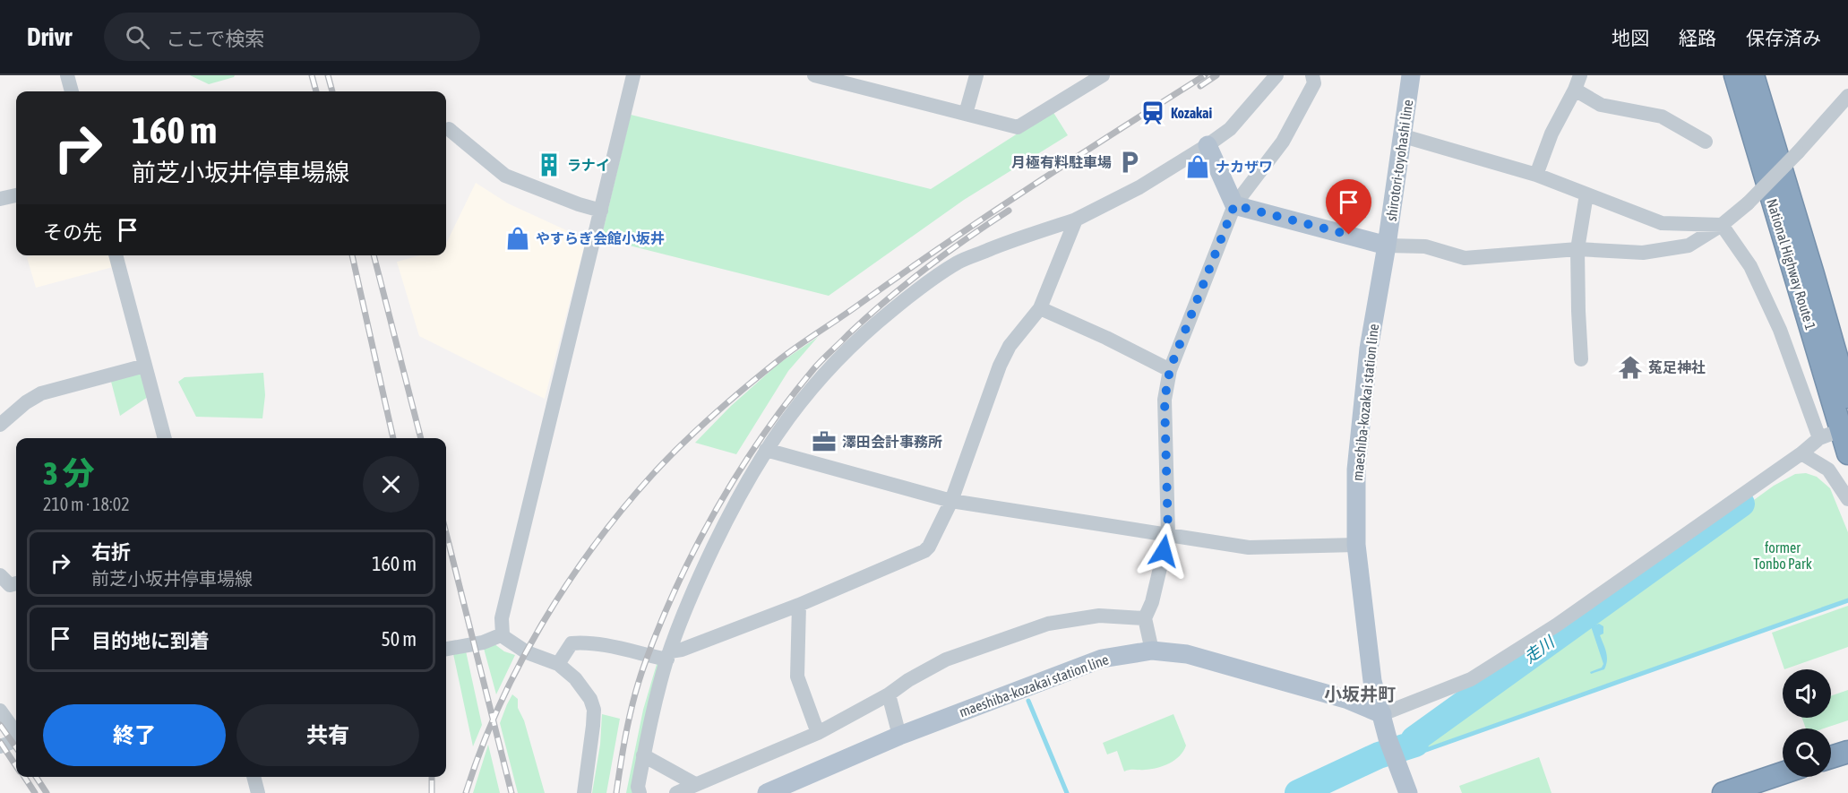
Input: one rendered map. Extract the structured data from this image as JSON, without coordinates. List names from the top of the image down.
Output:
{
  "streets": {
    "highway": ["National Highway Route 1"],
    "main road": ["shirotori-toyohashi line", "maeshiba-kozakai station line"]
  },
  "crossings": [
    ["shirotori-toyohashi line", "maeshiba-kozakai station line"]
  ],
  "districts": ["小坂井町"],
  "water": ["走川"],
  "parks": ["former Tonbo Park"],
  "places": {
    "station": ["Kozakai"],
    "parking": ["月極有料駐車場"],
    "building": ["ラナイ"],
    "shop": ["ナカザワ", "やすらぎ会館小坂井"],
    "temple": ["菟足神社"],
    "office": ["澤田会計事務所"]
  },
  "page": {
    "header": "Drivr",
    "search": "ここで検索",
    "nav": ["地図", "経路", "保存済み"],
    "turn": ["160 m", "前芝小坂井停車場線"],
    "then": "その先",
    "heading": ["3 分", "210 m · 18:02"],
    "list": [
      {
        "name": "右折",
        "note": "前芝小坂井停車場線",
        "value": "160 m"
      },
      {
        "name": "目的地に到着",
        "value": "50 m"
      }
    ],
    "buttons": ["終了", "共有"]
  }
}
